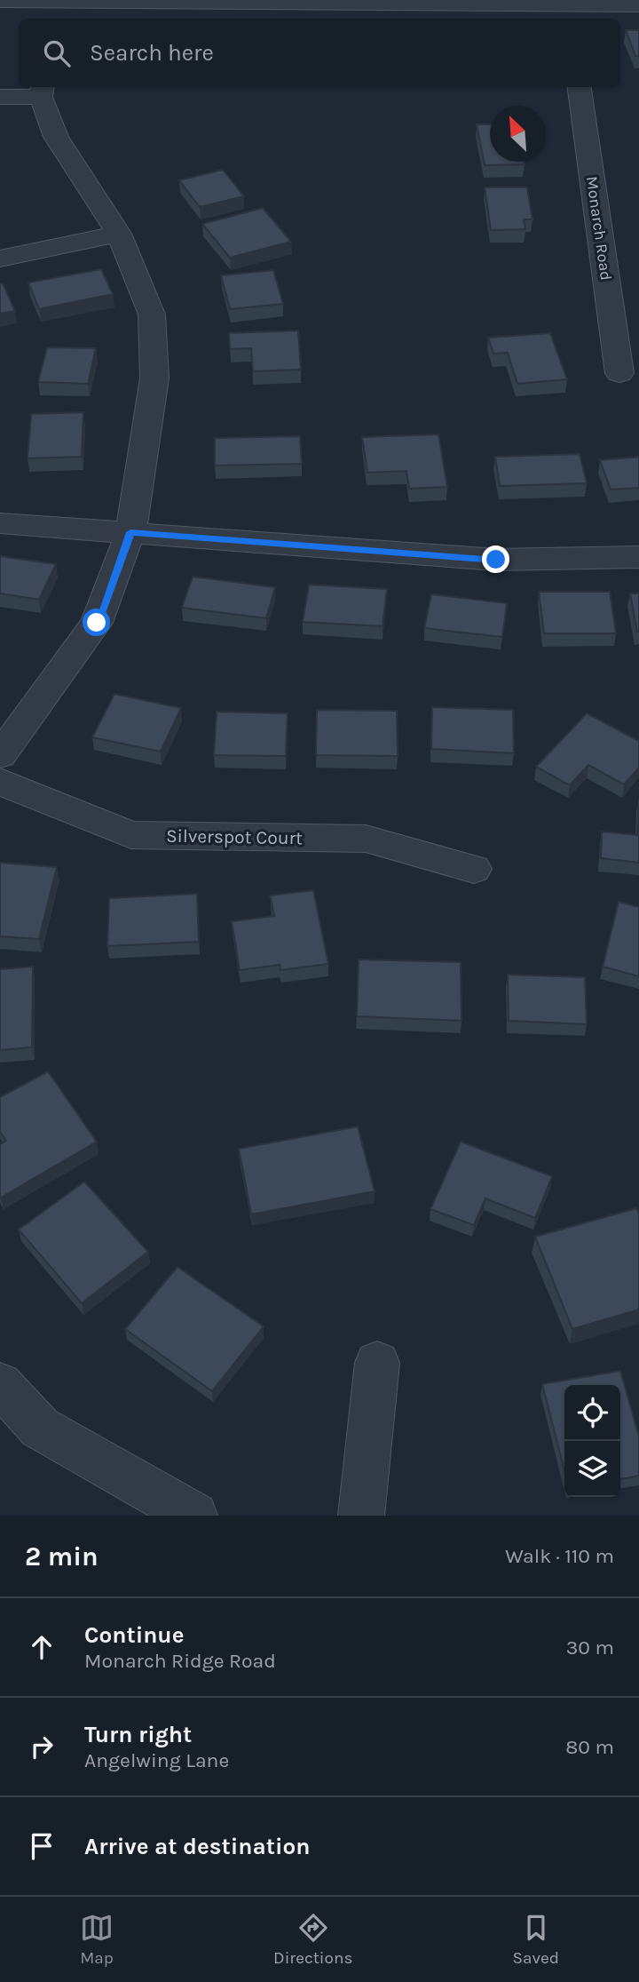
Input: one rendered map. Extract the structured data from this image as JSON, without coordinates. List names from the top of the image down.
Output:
{
  "streets": {
    "street": ["Monarch Road", "Silverspot Court"]
  },
  "north": "top left",
  "page": {
    "search": "Search here",
    "heading": ["2 min", "Walk · 110 m"],
    "list": [
      ["Continue", "Monarch Ridge Road", "30 m"],
      ["Turn right", "Angelwing Lane", "80 m"],
      "Arrive at destination"
    ],
    "nav": ["Map", "Directions", "Saved"]
  }
}
